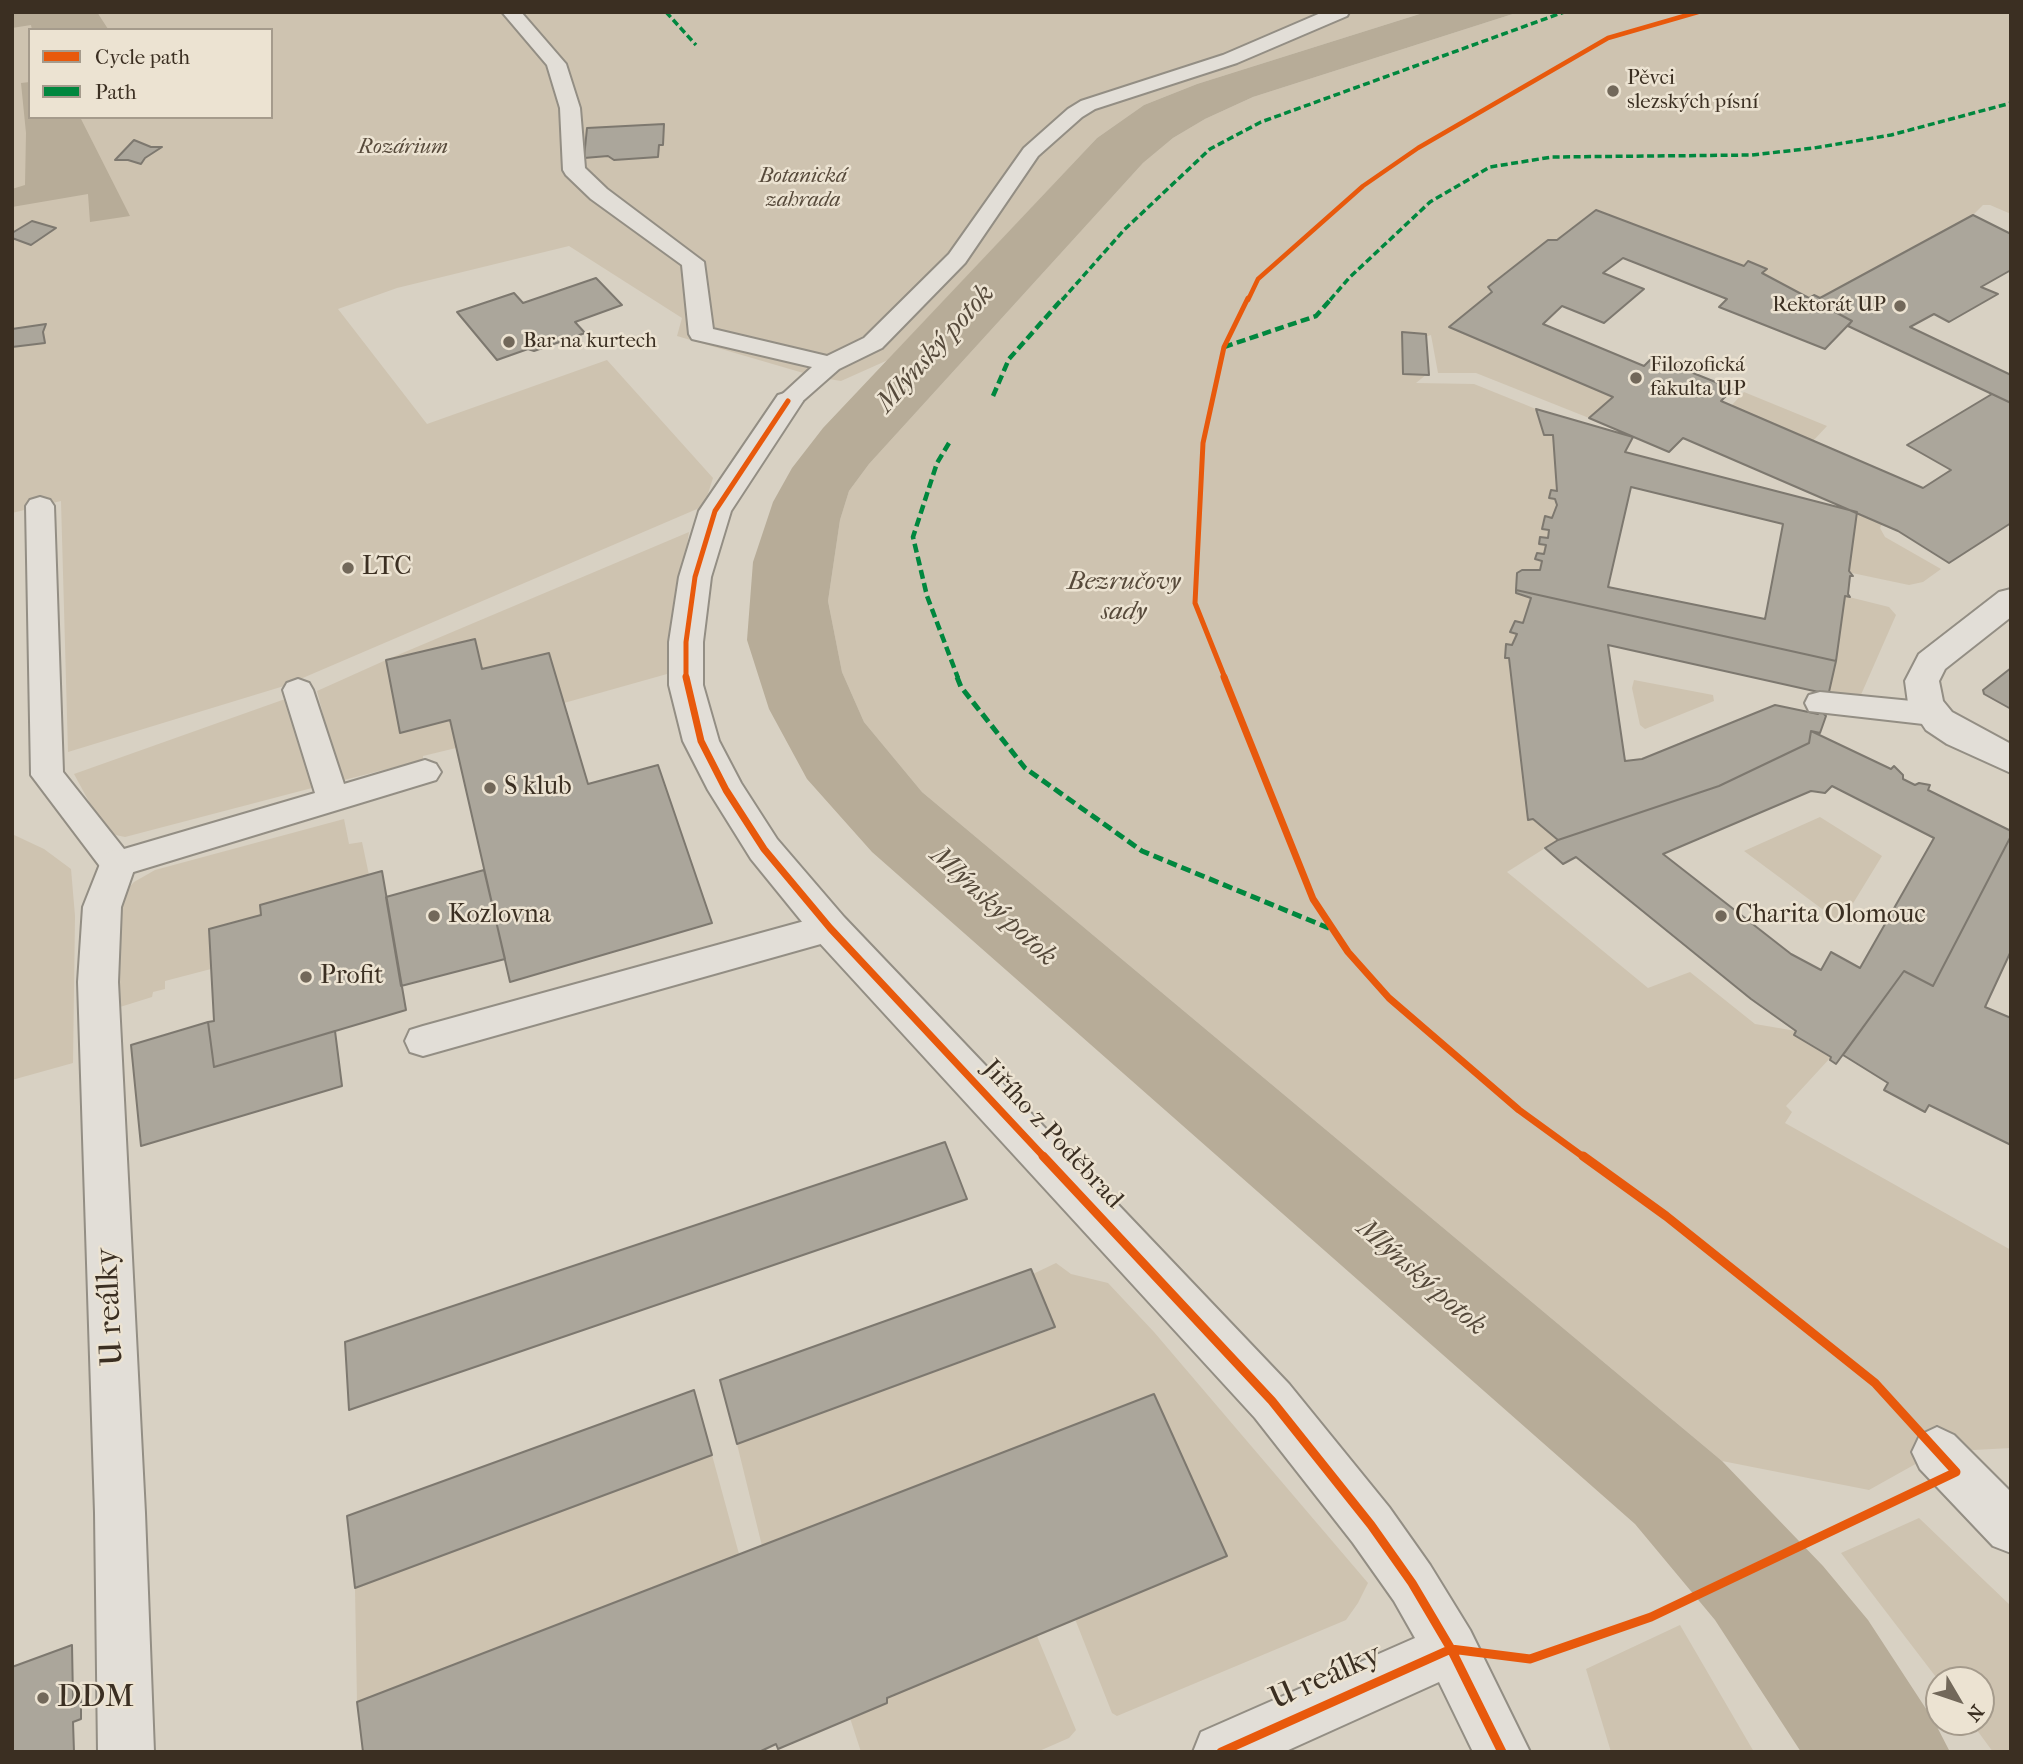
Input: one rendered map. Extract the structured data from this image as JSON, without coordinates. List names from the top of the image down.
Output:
{
  "streets": {
    "street": ["Jiřího z Poděbrad", "U reálky"]
  },
  "crossings": [
    ["Jiřího z Poděbrad", "U reálky"]
  ],
  "water": ["Mlýnský potok"],
  "parks": ["Rozárium", "Botanická zahrada", "Bezručovy sady"],
  "places": [
    "Pěvci slezských písní",
    "Rektorát UP",
    "Bar na kurtech",
    "Filozofická fakulta UP",
    "LTC",
    "S klub",
    "Kozlovna",
    "Charita Olomouc",
    "Profit",
    "DDM"
  ],
  "legend": ["Cycle path", "Path"],
  "north": "bottom right"
}
